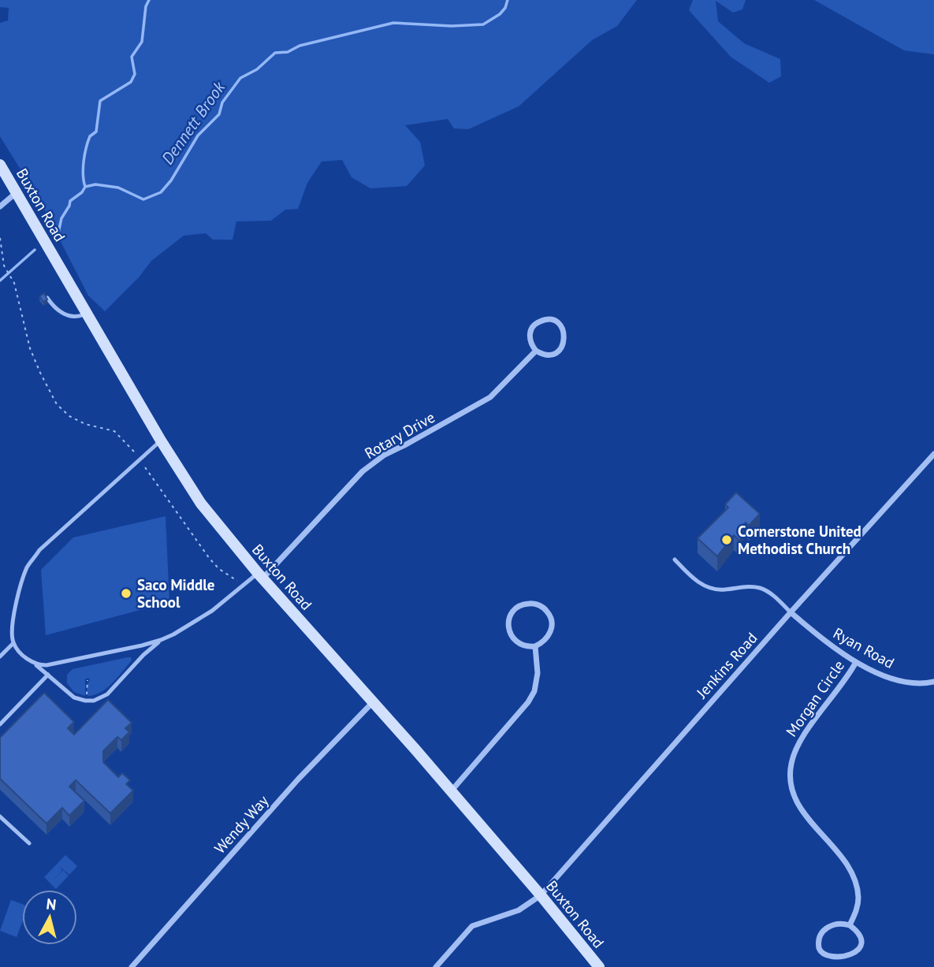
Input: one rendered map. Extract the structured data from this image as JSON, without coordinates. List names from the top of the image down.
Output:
{
  "streets": {
    "main road": ["Buxton Road"],
    "street": [
      "Rotary Drive",
      "Ryan Road",
      "Jenkins Road",
      "Morgan Circle",
      "Wendy Way"
    ]
  },
  "crossings": [
    ["Buxton Road", "Rotary Drive"],
    ["Buxton Road", "Jenkins Road"],
    ["Buxton Road", "Wendy Way"],
    ["Ryan Road", "Jenkins Road"],
    ["Ryan Road", "Morgan Circle"]
  ],
  "water": ["Dennett Brook"],
  "places": ["Cornerstone United Methodist Church", "Saco Middle School"],
  "north": "top"
}
